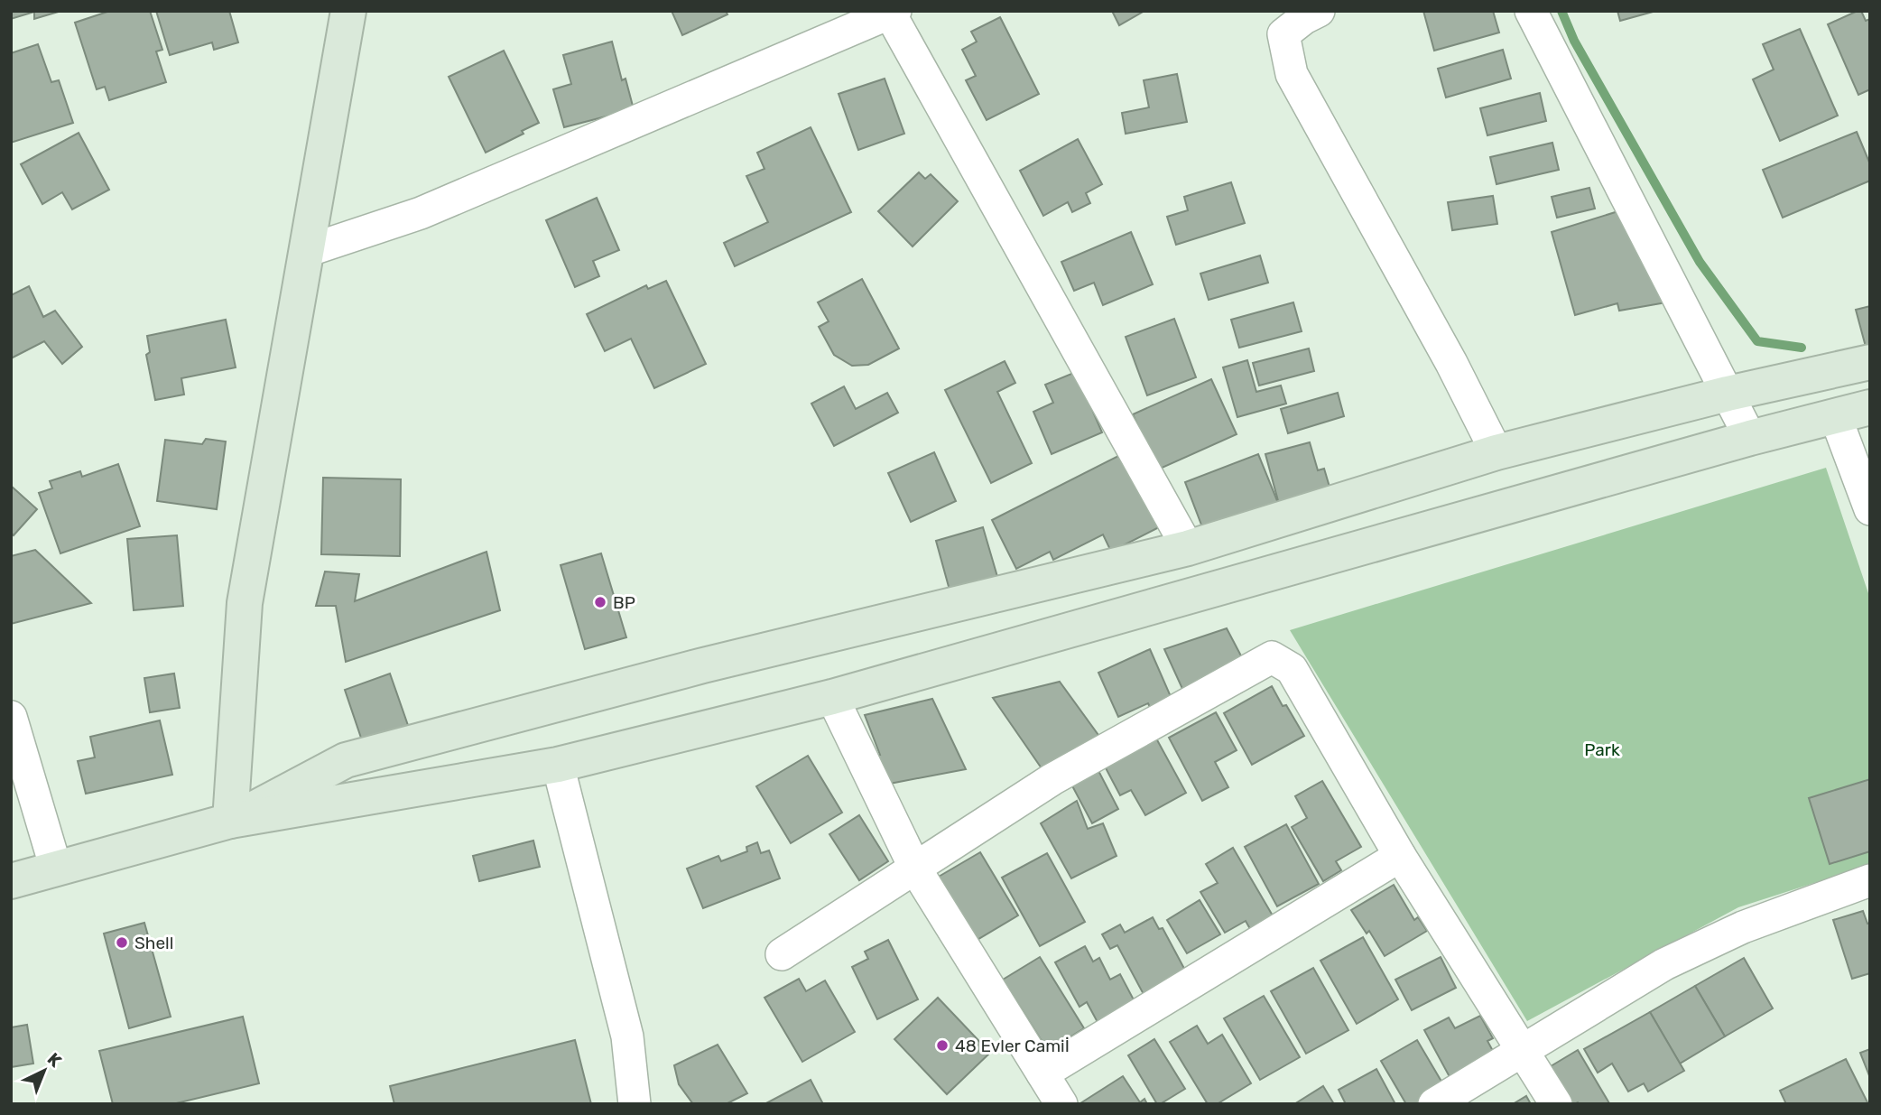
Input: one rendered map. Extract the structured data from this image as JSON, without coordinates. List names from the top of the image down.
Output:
{
  "parks": ["Park"],
  "places": ["BP", "Shell", "48 Evler Camiİ"],
  "north": "top right"
}
